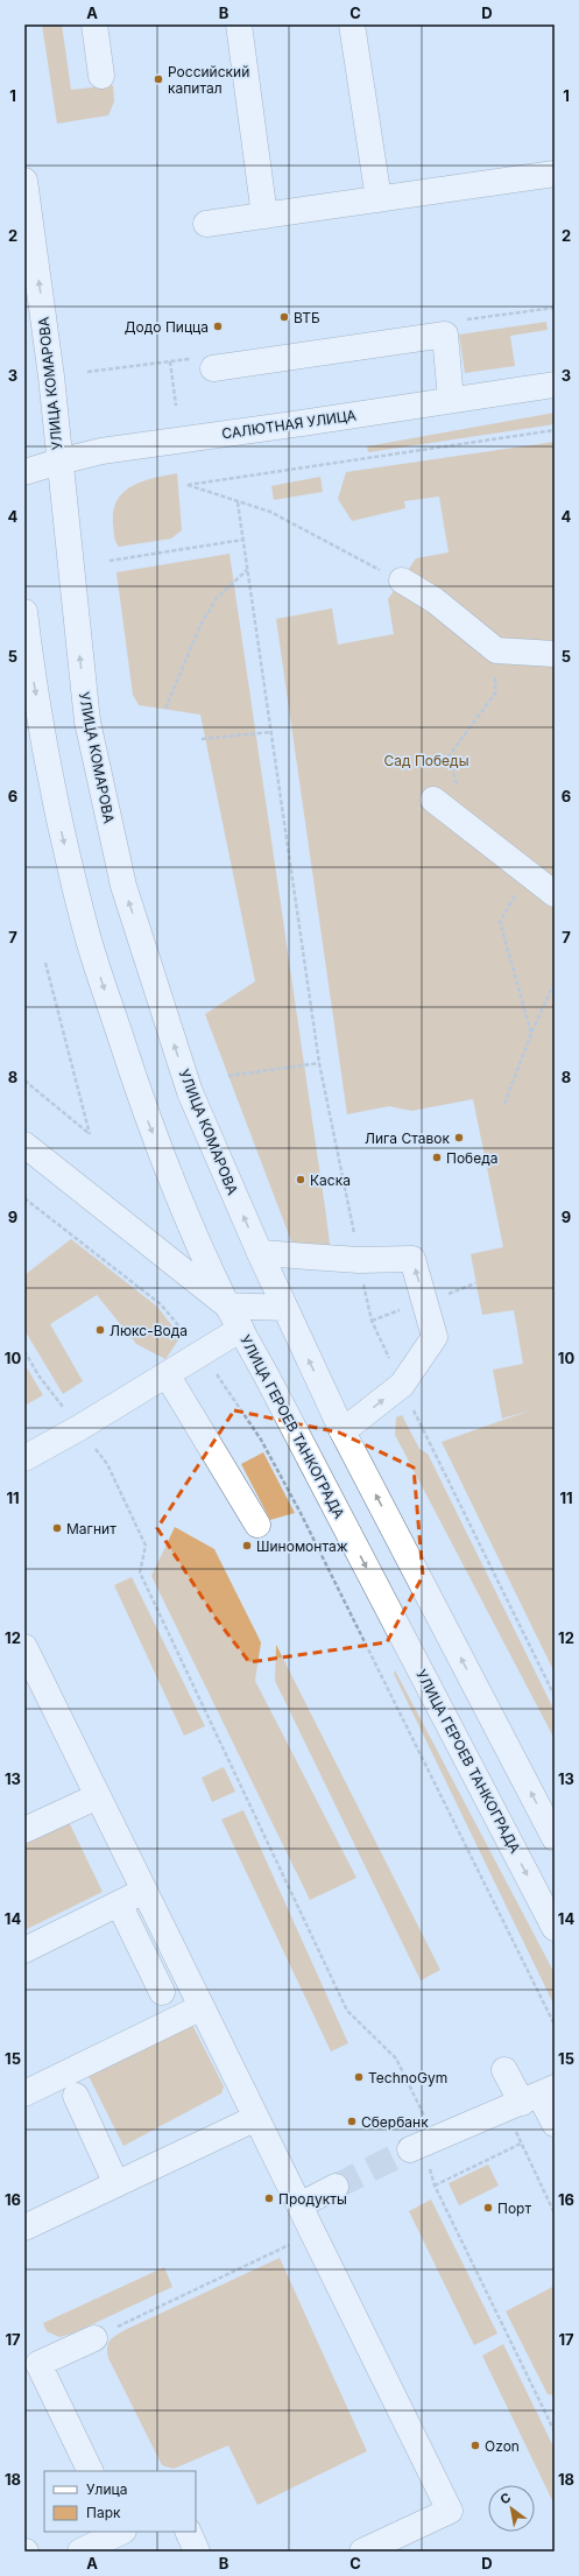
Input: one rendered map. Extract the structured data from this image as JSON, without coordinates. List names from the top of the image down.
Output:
{
  "streets": {
    "main road": ["УЛИЦА КОМАРОВА", "САЛЮТНАЯ УЛИЦА", "УЛИЦА ГЕРОЕВ ТАНКОГРАДА"]
  },
  "crossings": [
    ["УЛИЦА КОМАРОВА", "САЛЮТНАЯ УЛИЦА"]
  ],
  "parks": ["Сад Победы"],
  "places": [
    "Российский капитал",
    "ВТБ",
    "Додо Пицца",
    "Лига Ставок",
    "Победа",
    "Каска",
    "Люкс-Вода",
    "Магнит",
    "Шиномонтаж",
    "TechnoGym",
    "Сбербанк",
    "Продукты",
    "Порт",
    "Ozon"
  ],
  "legend": ["Улица", "Парк"],
  "north": "top left",
  "grid": {
    "columns": [
      "A",
      "B",
      "C",
      "D"
    ],
    "rows": [
      "1",
      "2",
      "3",
      "4",
      "5",
      "6",
      "7",
      "8",
      "9",
      "10",
      "11",
      "12",
      "13",
      "14",
      "15",
      "16",
      "17",
      "18"
    ]
  }
}
